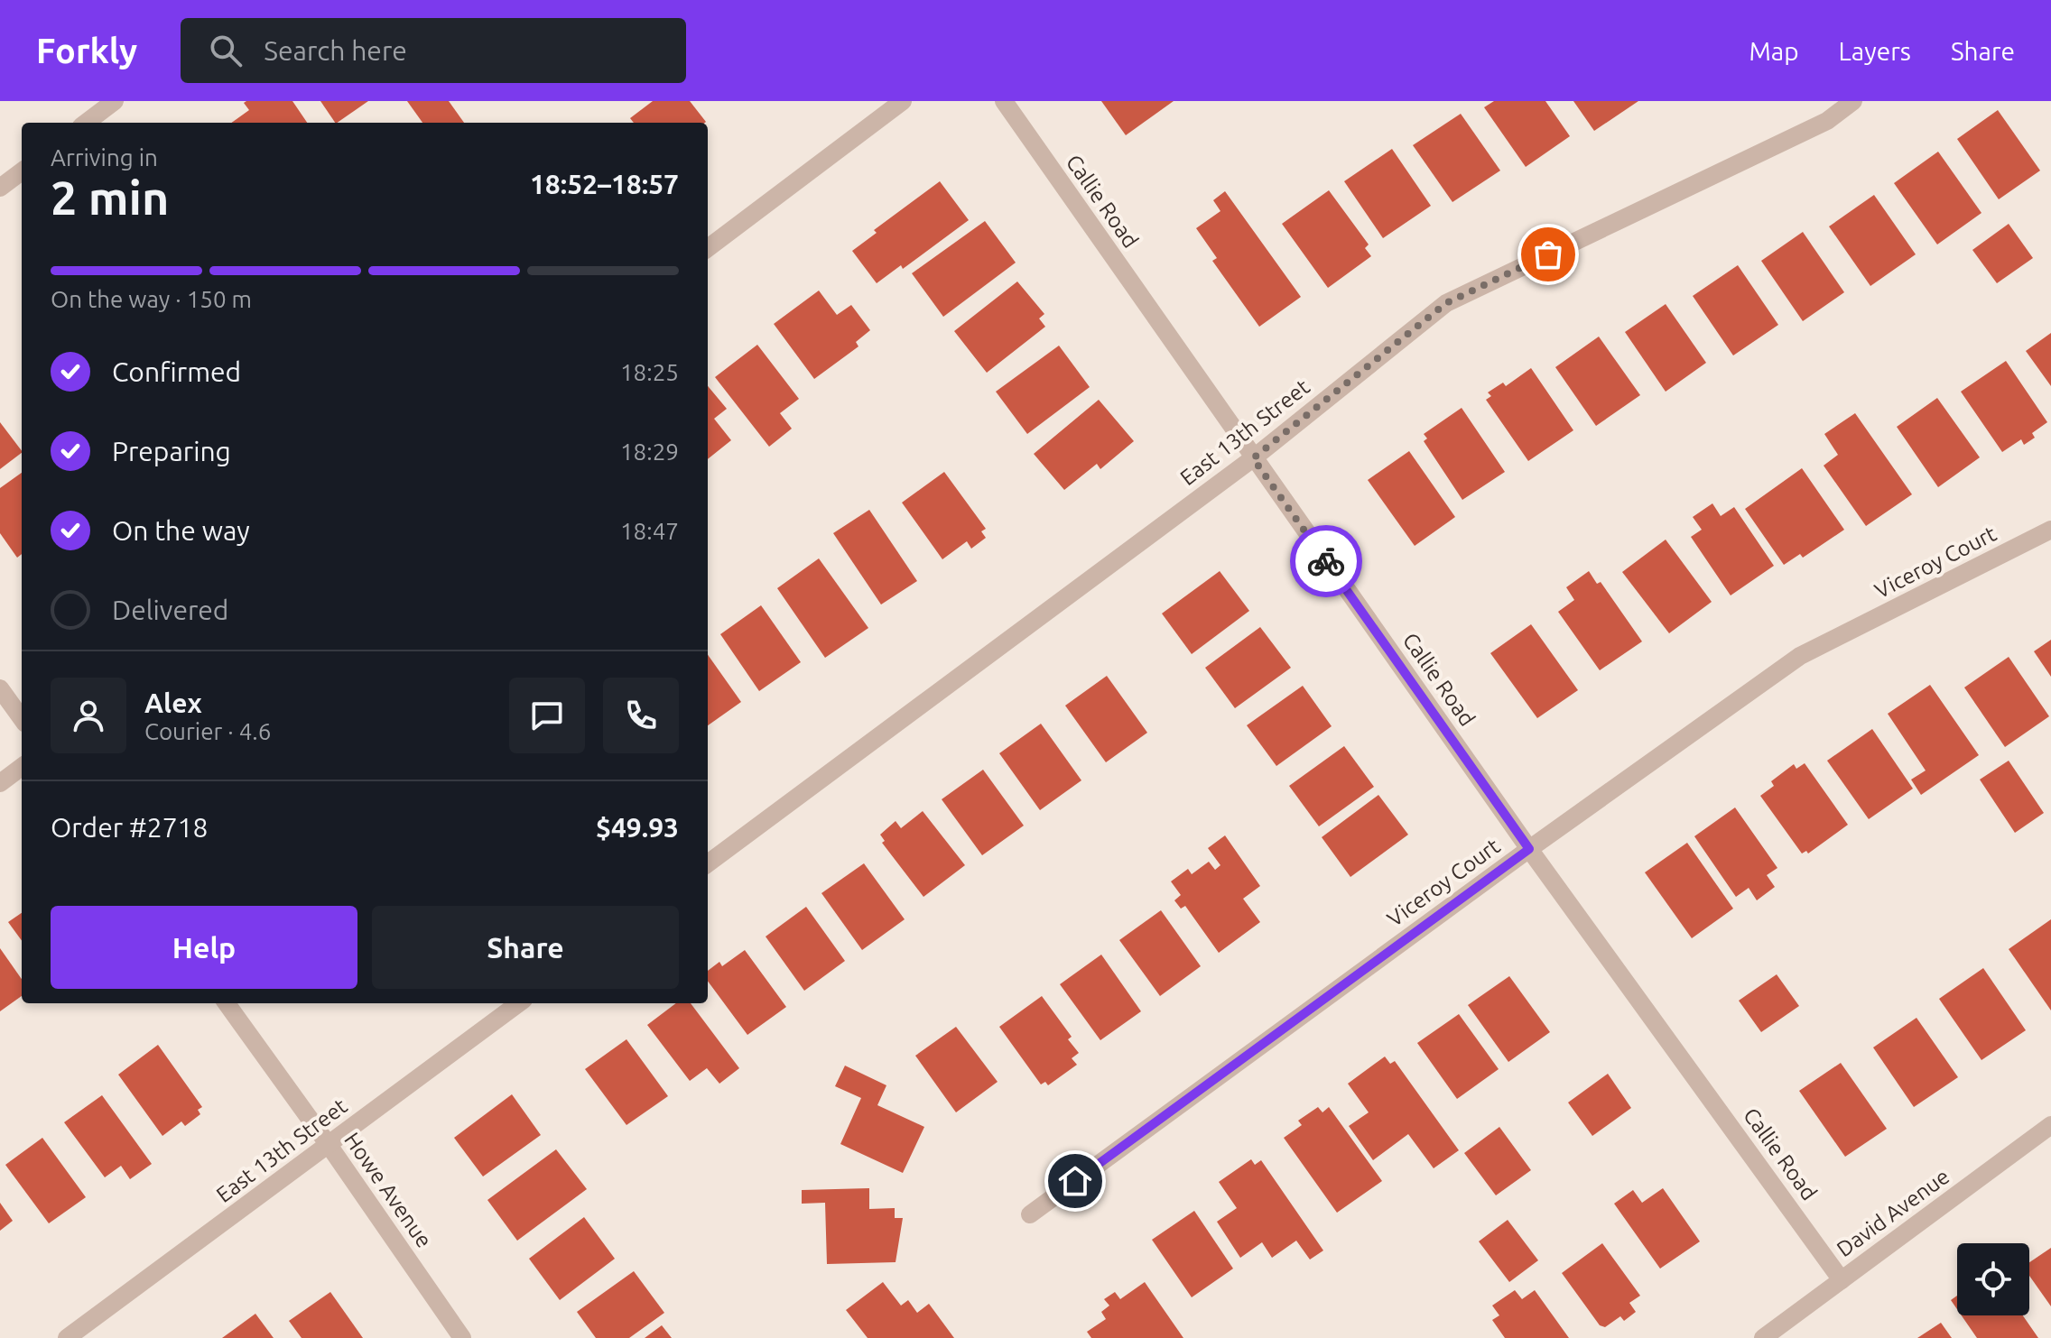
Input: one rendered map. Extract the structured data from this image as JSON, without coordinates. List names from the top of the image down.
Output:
{
  "streets": {
    "street": [
      "Callie Road",
      "East 13th Street",
      "Viceroy Court",
      "Howe Avenue",
      "David Avenue"
    ]
  },
  "crossings": [
    ["Callie Road", "East 13th Street"],
    ["Callie Road", "Viceroy Court"],
    ["Callie Road", "David Avenue"],
    ["East 13th Street", "Howe Avenue"]
  ],
  "page": {
    "header": "Forkly",
    "search": "Search here",
    "nav": ["Map", "Layers", "Share"],
    "heading": ["2 min", "Arriving in", "18:52–18:57"],
    "panel": [
      "Alex",
      "Courier · 4.6",
      "Order #2718",
      "$49.93"
    ],
    "bar": "On the way · 150 m",
    "list": [
      ["Confirmed", "18:25"],
      ["Preparing", "18:29"],
      ["On the way", "18:47"],
      "Delivered"
    ],
    "buttons": ["Help", "Share"]
  }
}
